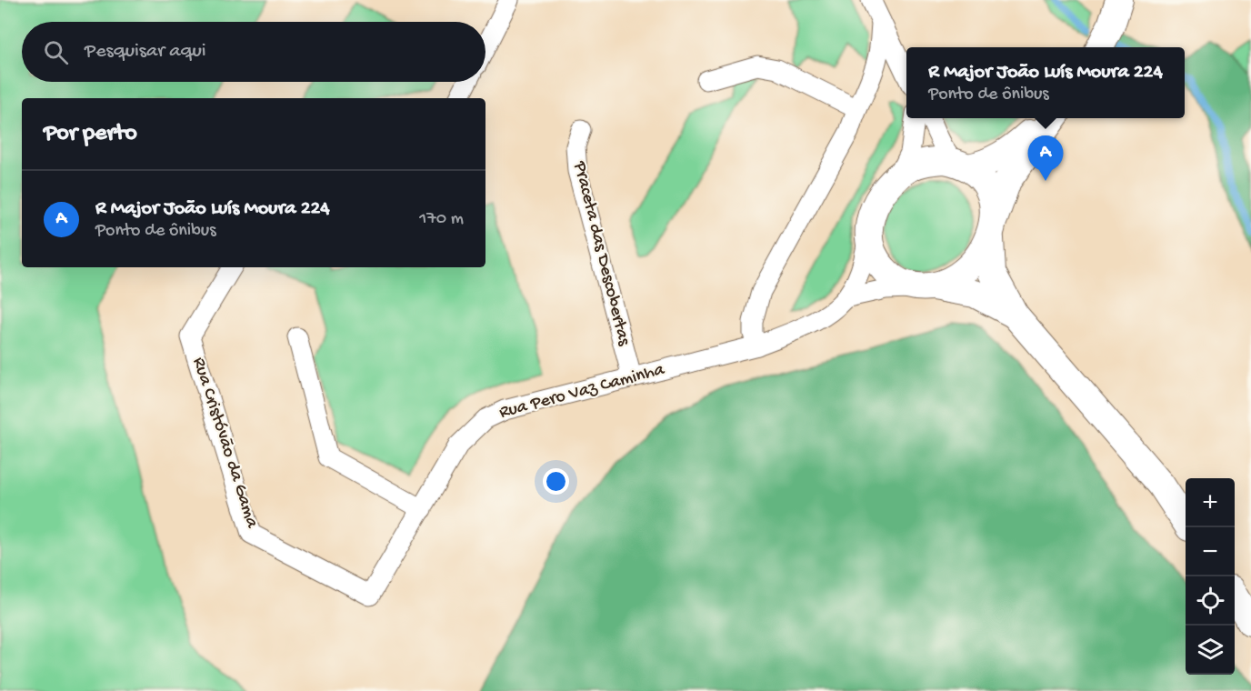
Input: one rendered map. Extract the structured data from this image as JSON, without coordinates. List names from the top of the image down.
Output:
{
  "streets": {
    "street": ["Praceta das Descobertas", "Rua Pero Vaz Caminha", "Rua Cristóvão da Gama"]
  },
  "crossings": [
    ["Praceta das Descobertas", "Rua Pero Vaz Caminha"],
    ["Rua Pero Vaz Caminha", "Rua Cristóvão da Gama"]
  ],
  "page": {
    "search": "Pesquisar aqui",
    "popup": ["R Major João Luís Moura 224", "Ponto de ônibus"],
    "heading": "Por perto",
    "pins": "A",
    "list": [
      {
        "mark": "A",
        "name": "R Major João Luís Moura 224",
        "note": "Ponto de ônibus",
        "value": "170 m"
      }
    ],
    "map_buttons": ["+", "−"]
  }
}
